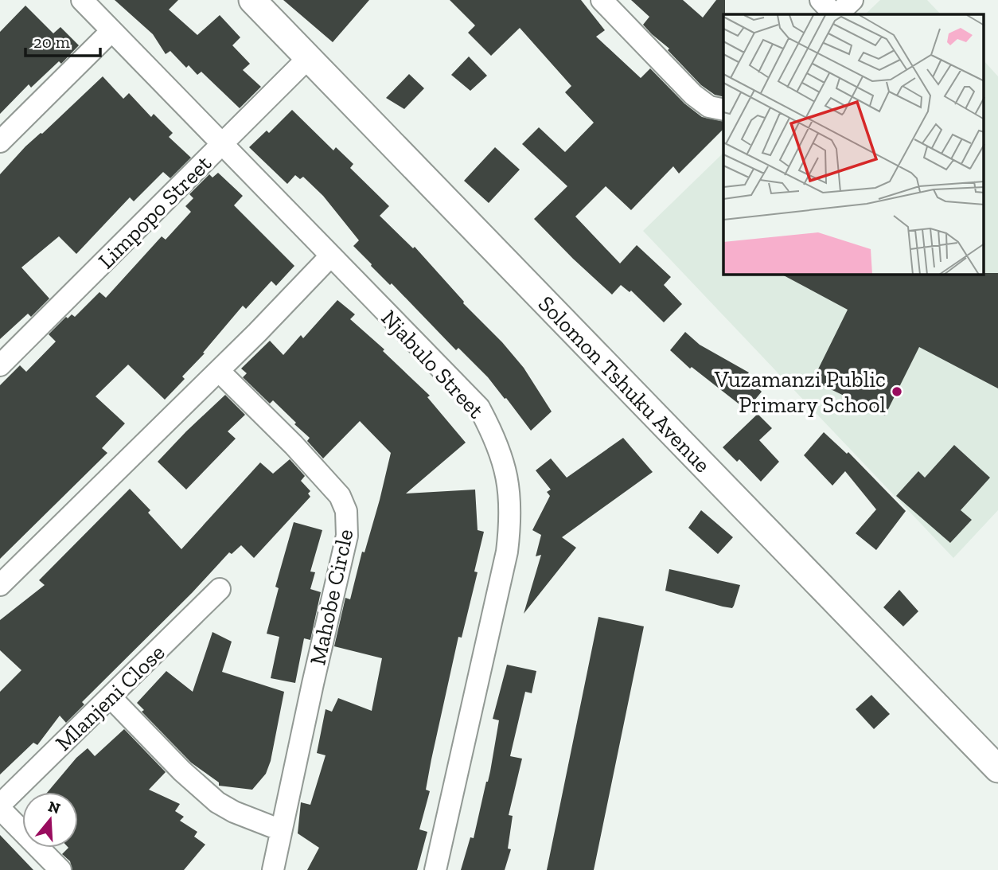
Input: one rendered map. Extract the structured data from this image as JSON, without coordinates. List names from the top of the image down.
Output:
{
  "streets": {
    "street": [
      "Limpopo Street",
      "Njabulo Street",
      "Solomon Tshuku Avenue",
      "Mahobe Circle",
      "Mlanjeni Close"
    ]
  },
  "crossings": [
    ["Limpopo Street", "Njabulo Street"],
    ["Limpopo Street", "Solomon Tshuku Avenue"]
  ],
  "places": ["Vuzamanzi Public Primary School"],
  "scale_bar": "20 m",
  "north": "top"
}
